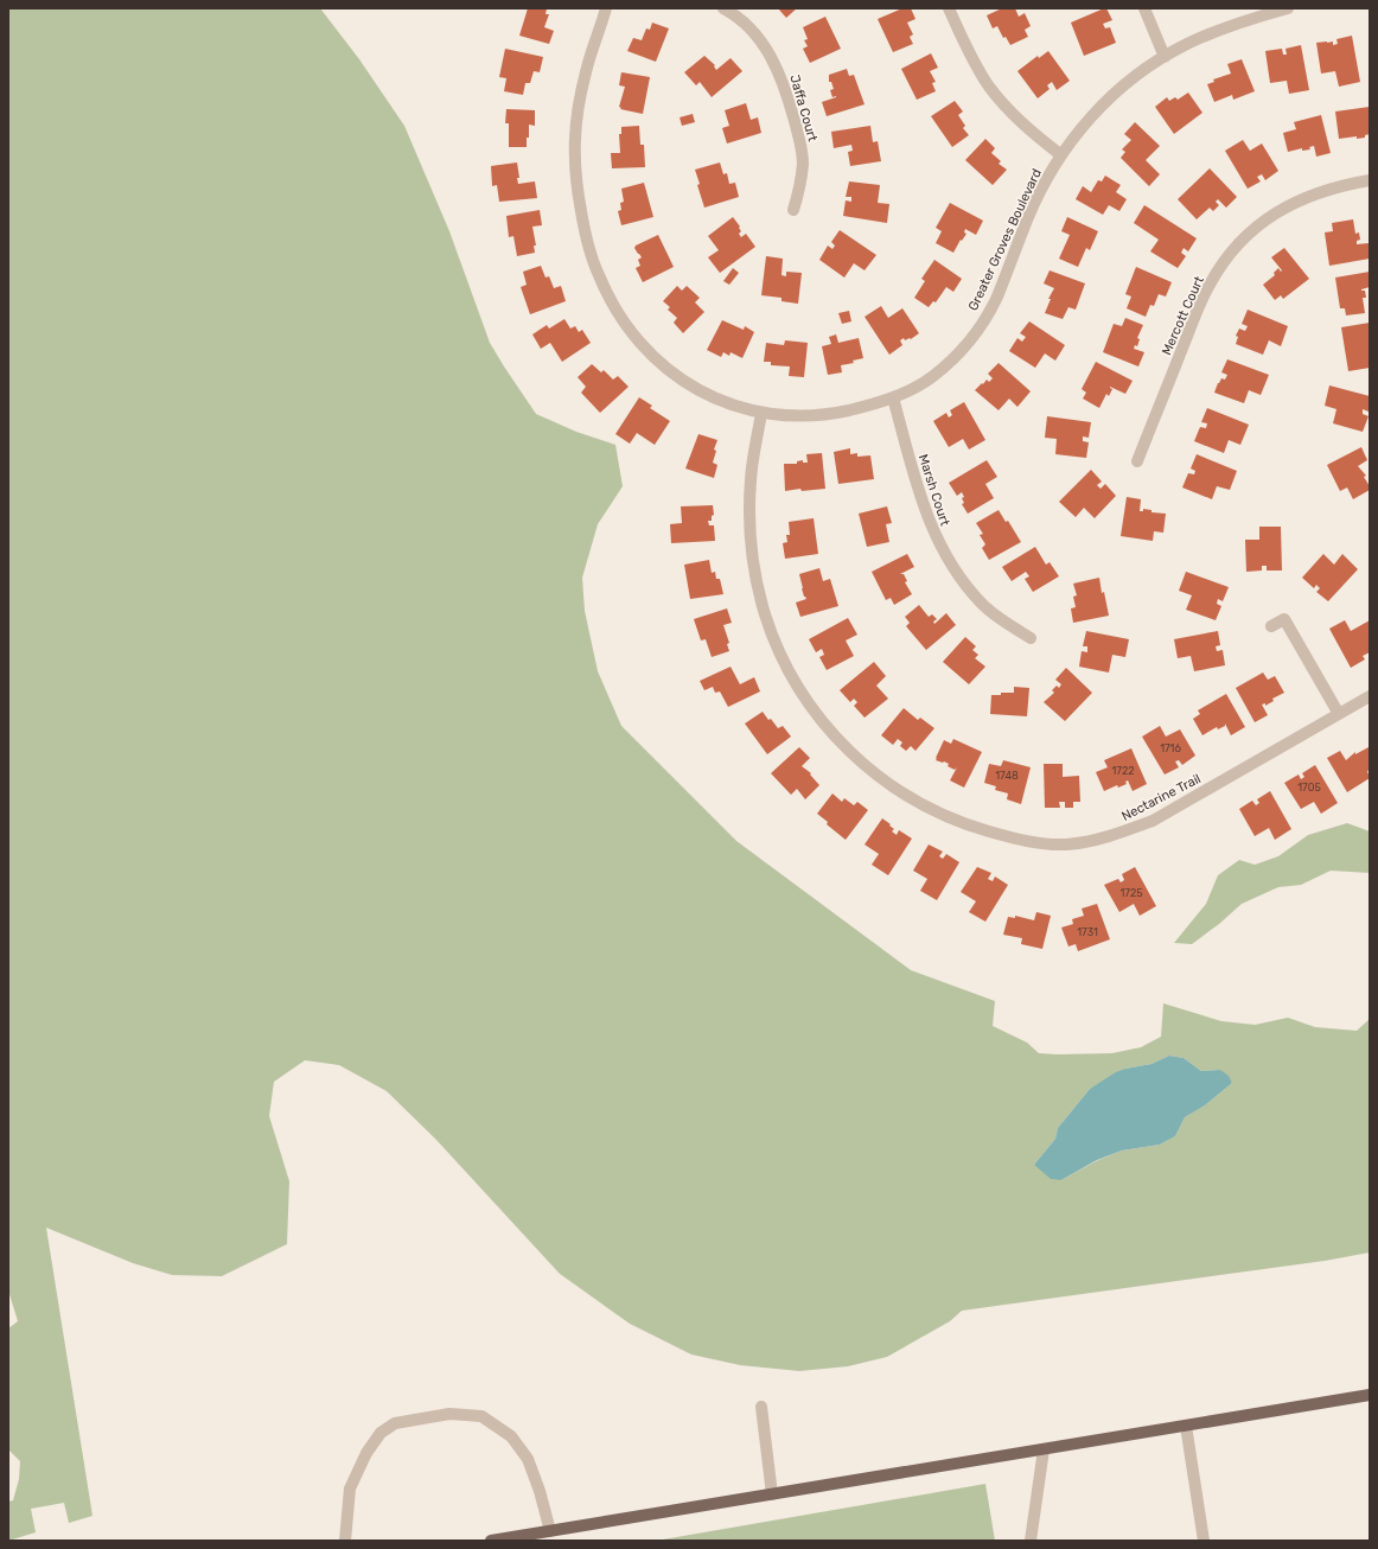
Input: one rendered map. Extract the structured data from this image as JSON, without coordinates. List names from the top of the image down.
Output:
{
  "streets": {
    "street": [
      "Jaffa Court",
      "Greater Groves Boulevard",
      "Mercott Court",
      "Marsh Court",
      "Nectarine Trail"
    ]
  },
  "crossings": [
    ["Greater Groves Boulevard", "Marsh Court"],
    ["Greater Groves Boulevard", "Nectarine Trail"]
  ],
  "house_numbers": [
    "1716",
    "1722",
    "1748",
    "1705",
    "1725",
    "1731"
  ]
}
